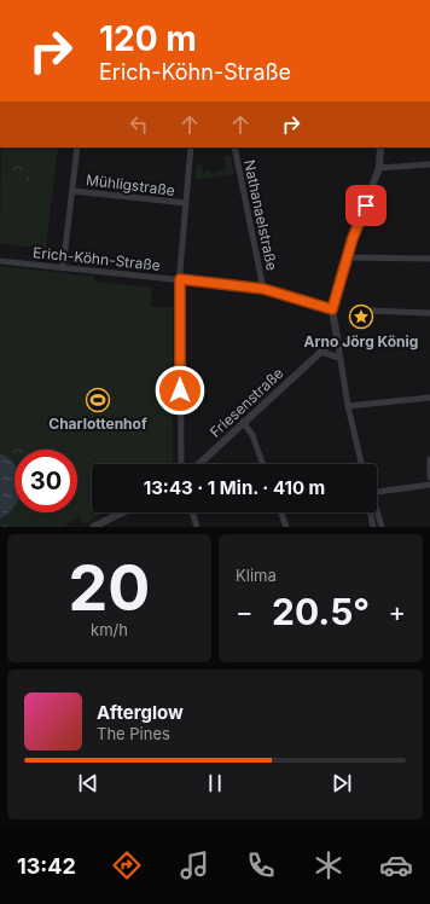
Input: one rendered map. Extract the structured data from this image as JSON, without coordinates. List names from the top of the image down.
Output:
{
  "streets": {
    "street": [
      "Mühligstraße",
      "Nathanaelstraße",
      "Erich-Köhn-Straße",
      "Friesenstraße"
    ]
  },
  "crossings": [
    ["Nathanaelstraße", "Erich-Köhn-Straße"]
  ],
  "places": {
    "place": ["Arno Jörg König"],
    "sports": ["Charlottenhof"]
  },
  "page": {
    "turn": ["120 m", "Erich-Köhn-Straße"],
    "limit": "30",
    "trip": "13:43 · 1 Min. · 410 m",
    "tile": [
      ["20", "km/h"],
      "Klima"
    ],
    "heat": ["−", "20.5°", "+"],
    "song": ["Afterglow", "The Pines"],
    "tabs": "13:42"
  }
}
